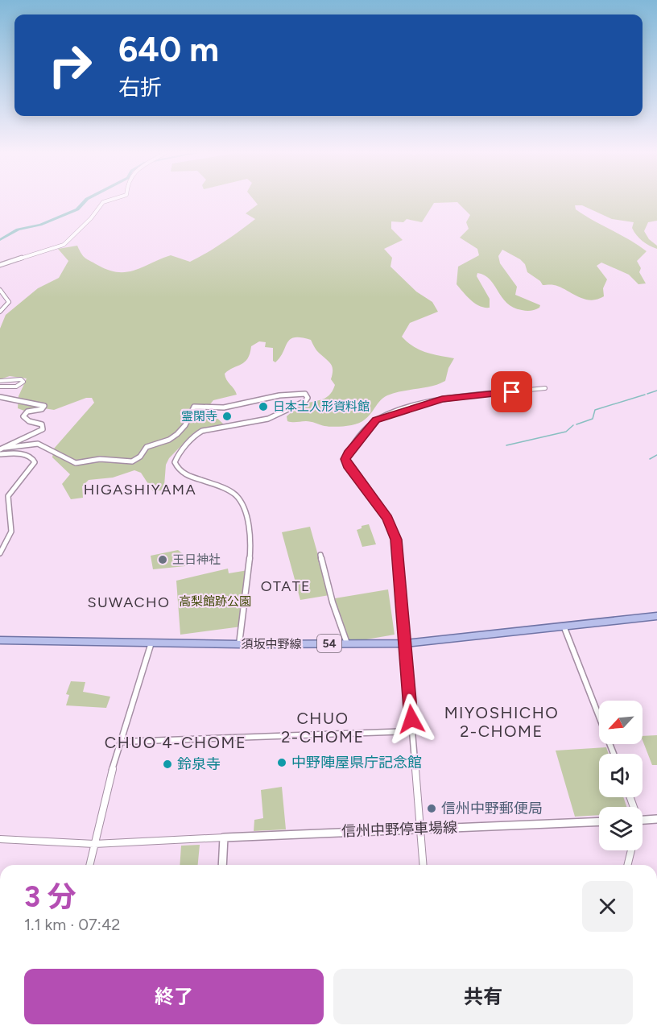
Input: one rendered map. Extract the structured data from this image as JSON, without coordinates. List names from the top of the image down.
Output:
{
  "streets": {
    "main road": ["54", "須坂中野線", "信州中野停車場線"]
  },
  "districts": [
    "HIGASHIYAMA",
    "OTATE",
    "SUWACHO",
    "MIYOSHICHO 2-CHOME",
    "CHUO 2-CHOME",
    "CHUO 4-CHOME"
  ],
  "parks": ["高梨館跡公園"],
  "places": [
    "日本土人形資料館",
    "霊閑寺",
    "王日神社",
    "中野陣屋県庁記念館",
    "鈴泉寺",
    "信州中野郵便局"
  ],
  "north": "bottom left",
  "page": {
    "turn": ["640 m", "右折"],
    "heading": ["3 分", "1.1 km · 07:42"],
    "buttons": ["終了", "共有"]
  }
}
